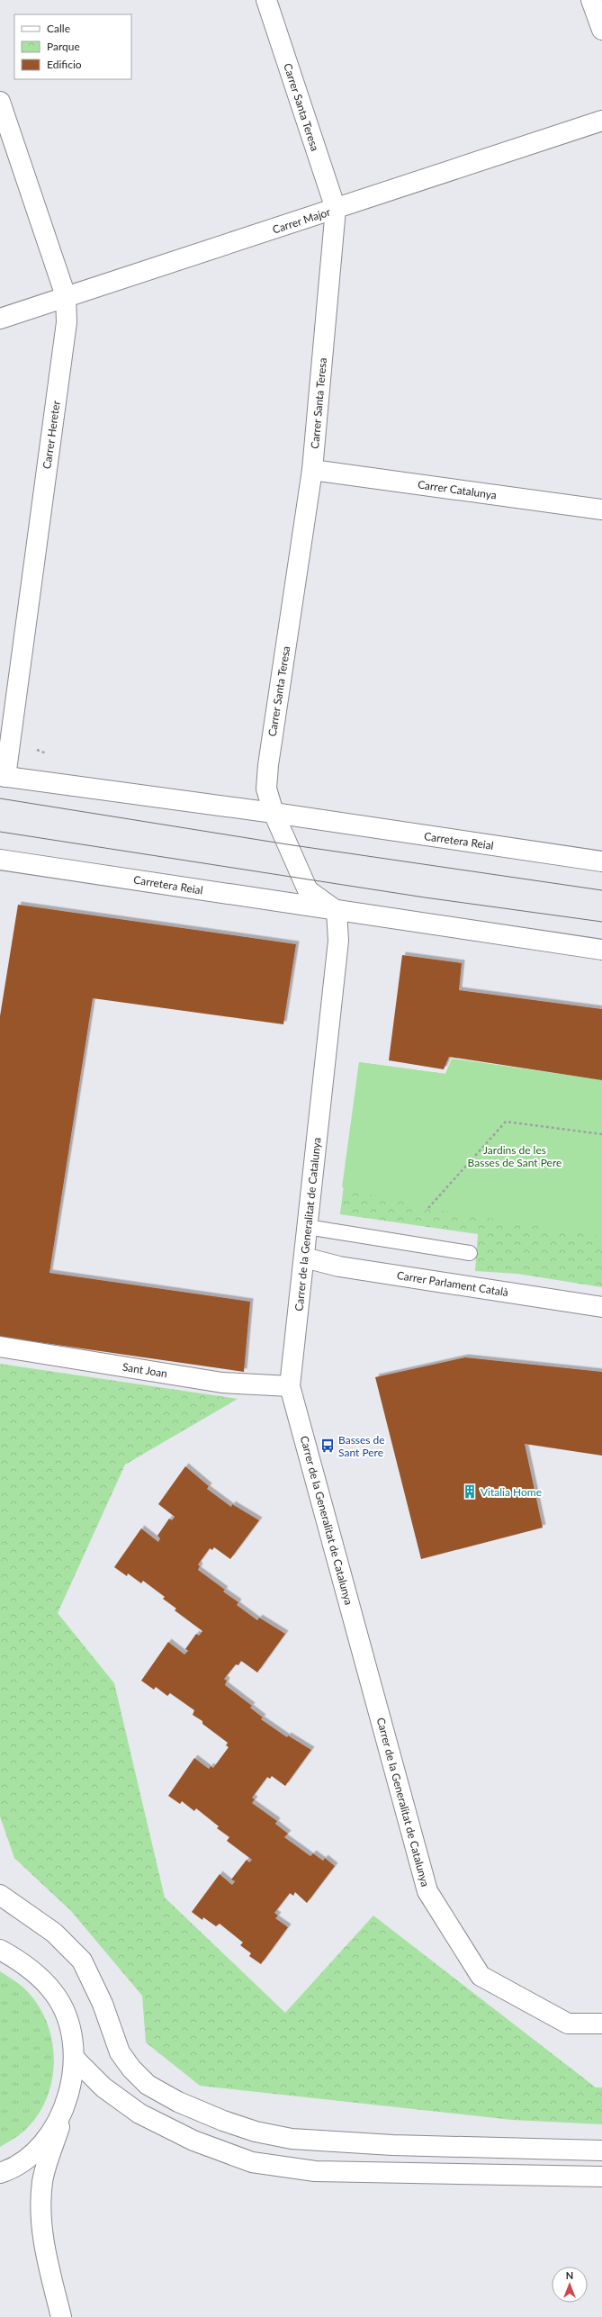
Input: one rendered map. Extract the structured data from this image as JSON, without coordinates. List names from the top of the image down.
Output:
{
  "streets": {
    "main road": [
      "Carrer Santa Teresa",
      "Carrer Major",
      "Carrer Hereter",
      "Carrer Catalunya",
      "Carretera Reial",
      "Carrer de la Generalitat de Catalunya",
      "Carrer Parlament Català",
      "Sant Joan"
    ]
  },
  "crossings": [
    ["Carrer Santa Teresa", "Carrer Major"],
    ["Carrer Santa Teresa", "Carrer Catalunya"],
    ["Carrer Santa Teresa", "Carretera Reial"],
    ["Carrer Major", "Carrer Hereter"],
    ["Carrer Hereter", "Carretera Reial"],
    ["Carretera Reial", "Carrer de la Generalitat de Catalunya"],
    ["Carrer de la Generalitat de Catalunya", "Carrer Parlament Català"],
    ["Carrer de la Generalitat de Catalunya", "Sant Joan"]
  ],
  "parks": ["Jardins de les Basses de Sant Pere"],
  "places": {
    "bus stop": ["Basses de Sant Pere"],
    "building": ["Vitalia Home"]
  },
  "legend": ["Calle", "Parque", "Edificio"],
  "north": "top"
}
